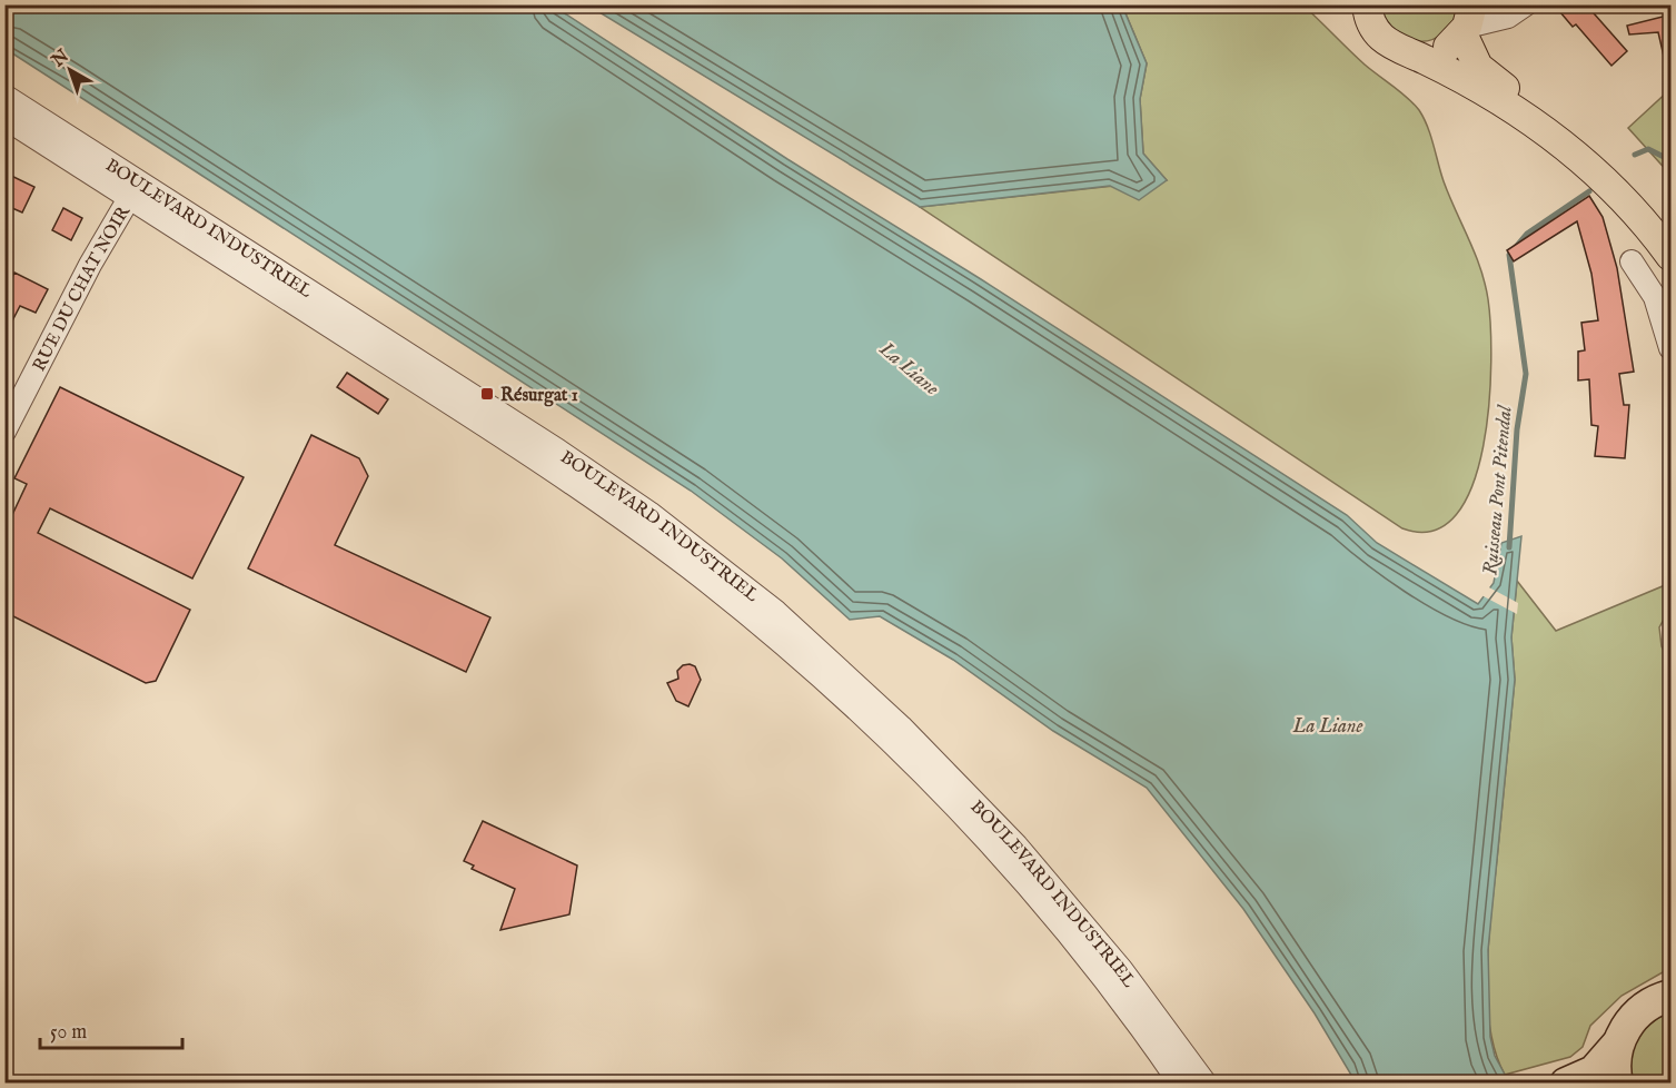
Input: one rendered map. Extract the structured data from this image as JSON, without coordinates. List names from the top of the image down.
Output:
{
  "streets": {
    "street": ["BOULEVARD INDUSTRIEL", "RUE DU CHAT NOIR"]
  },
  "crossings": [
    ["BOULEVARD INDUSTRIEL", "RUE DU CHAT NOIR"]
  ],
  "water": ["La Liane", "Ruisseau Pont Pitendal"],
  "places": {
    "transit": ["Résurgat 1"]
  },
  "scale_bar": "50 m",
  "north": "top left"
}
